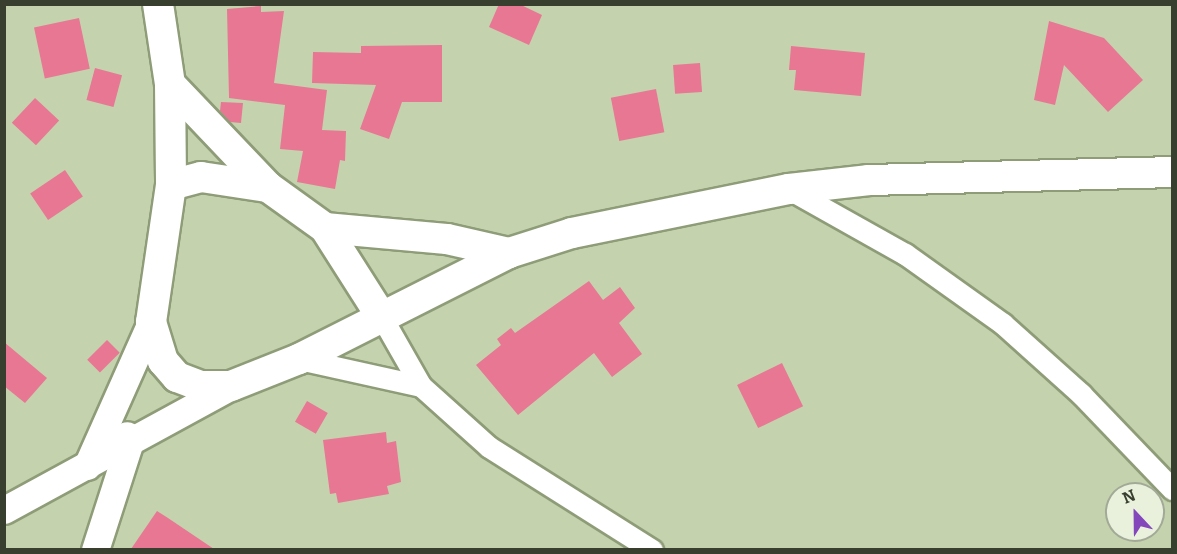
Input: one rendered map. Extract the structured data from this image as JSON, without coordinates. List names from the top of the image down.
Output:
{
  "north": "top"
}
